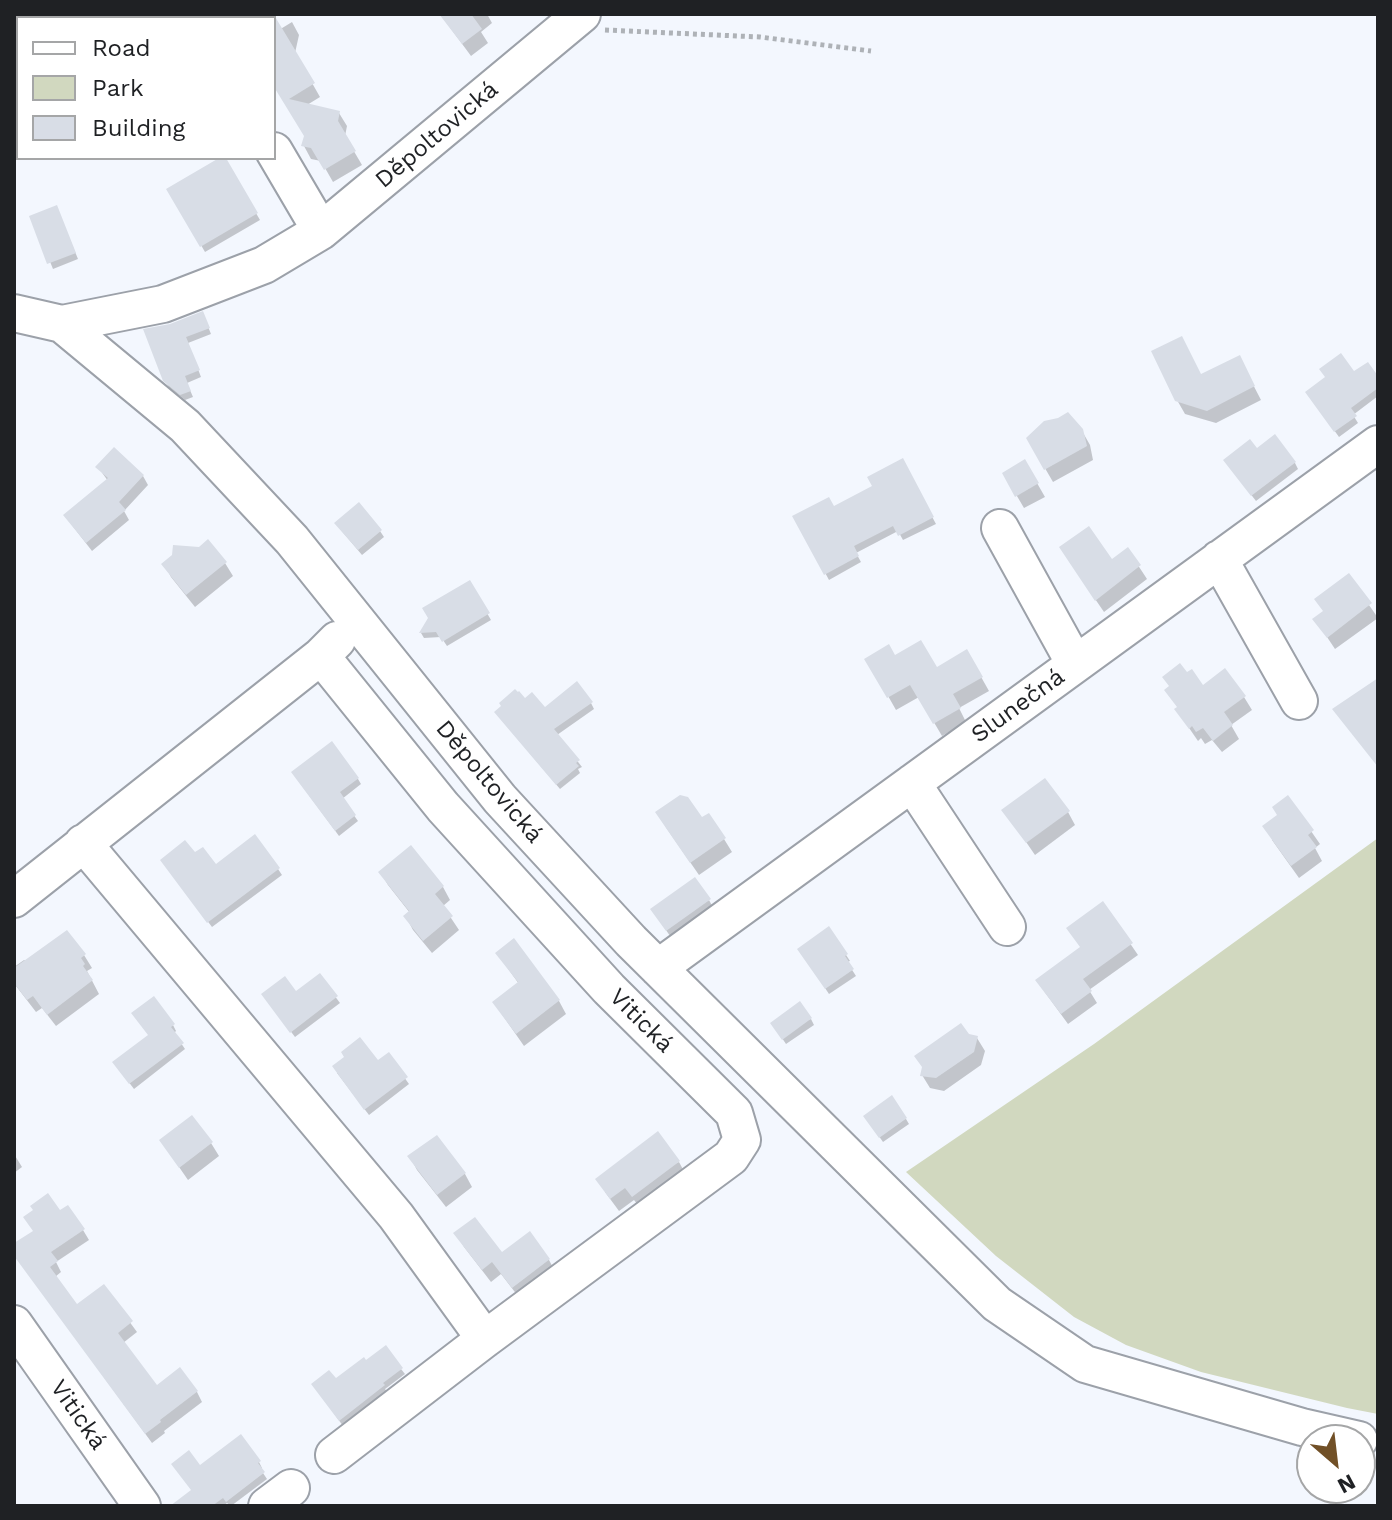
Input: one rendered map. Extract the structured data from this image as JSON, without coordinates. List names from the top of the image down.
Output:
{
  "streets": {
    "street": ["Děpoltovická", "Slunečná", "Vitická"]
  },
  "crossings": [
    ["Děpoltovická", "Slunečná"]
  ],
  "legend": ["Road", "Park", "Building"],
  "north": "bottom right"
}
